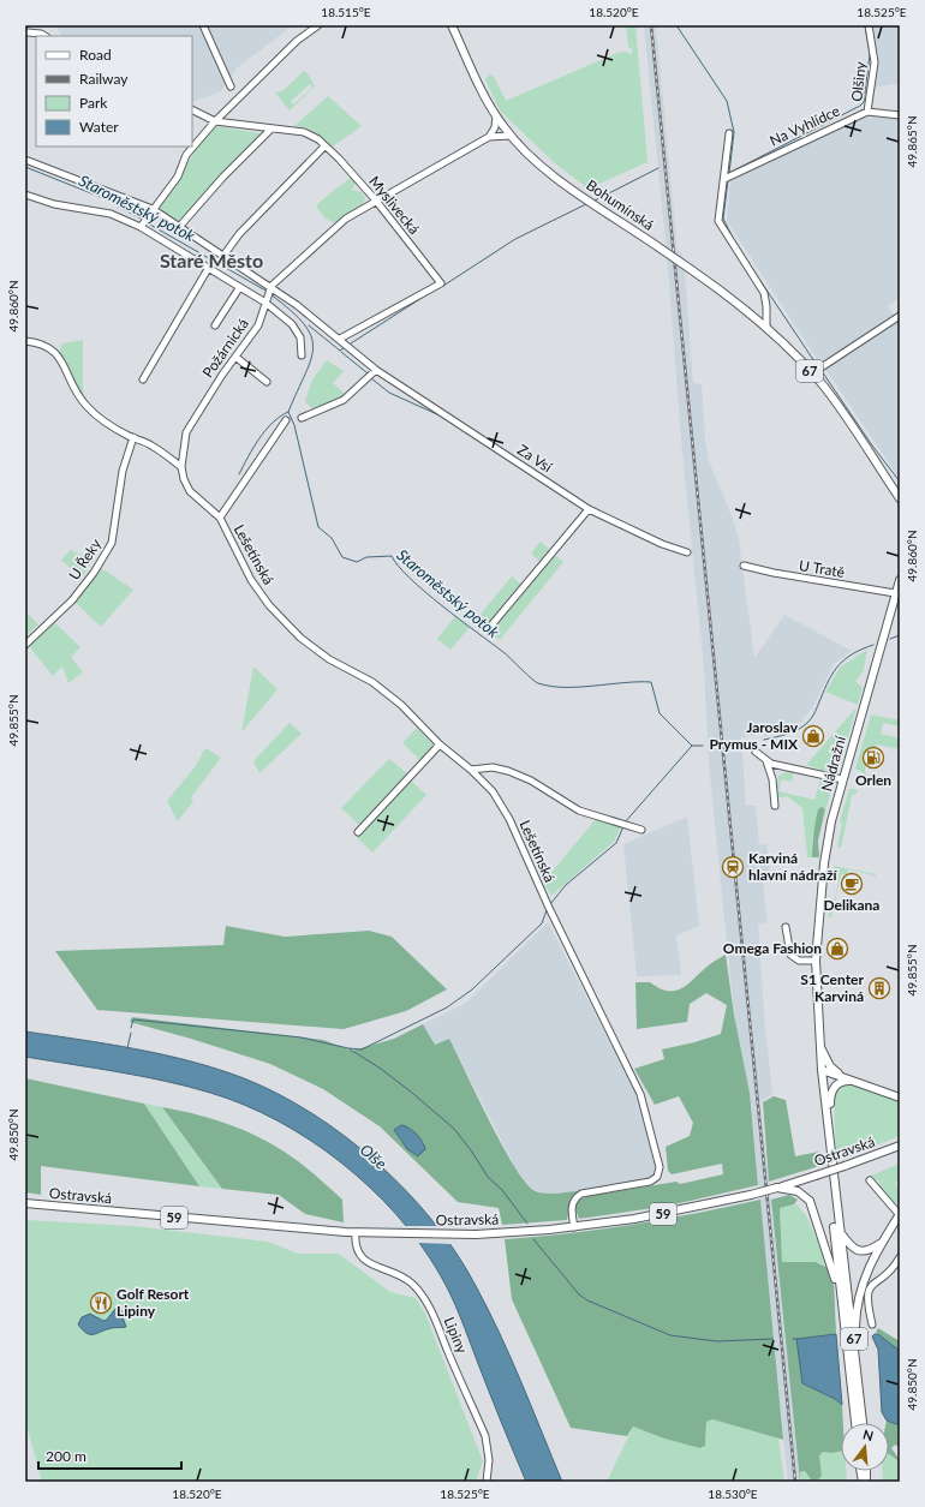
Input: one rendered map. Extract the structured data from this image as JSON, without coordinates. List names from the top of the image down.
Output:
{
  "streets": {
    "main road": [
      "Bohumínská",
      "67",
      "Nádražní",
      "Ostravská",
      "59"
    ],
    "street": [
      "Olšiny",
      "Na Vyhlídce",
      "Myslivecká",
      "Požárnická",
      "Za Vsí",
      "Lešetínská",
      "U Řeky",
      "U Tratě",
      "Lipiny"
    ]
  },
  "crossings": [
    ["Olšiny", "Na Vyhlídce"],
    ["Myslivecká", "Požárnická"],
    ["Myslivecká", "Za Vsí"],
    ["Požárnická", "Za Vsí"],
    ["Požárnická", "Lešetínská"],
    ["67", "Nádražní"],
    ["Lešetínská", "Ostravská"],
    ["U Tratě", "Nádražní"],
    ["Ostravská", "Lipiny"]
  ],
  "districts": ["Staré Město"],
  "water": ["Staroměstský potok", "Olše"],
  "places": {
    "shop": ["Jaroslav Prymus - MIX", "Omega Fashion"],
    "fuel station": ["Orlen"],
    "station": ["Karviná hlavní nádraží"],
    "cafe": ["Delikana"],
    "building": ["S1 Center Karviná"],
    "restaurant": ["Golf Resort Lipiny"]
  },
  "legend": [
    "Road",
    "Railway",
    "Park",
    "Water"
  ],
  "scale_bar": "200 m",
  "north": "top",
  "coordinates": [
    "18.515°E",
    "18.520°E",
    "18.525°E",
    "49.865°N",
    "49.860°N",
    "49.855°N",
    "49.850°N",
    "18.530°E"
  ]
}
